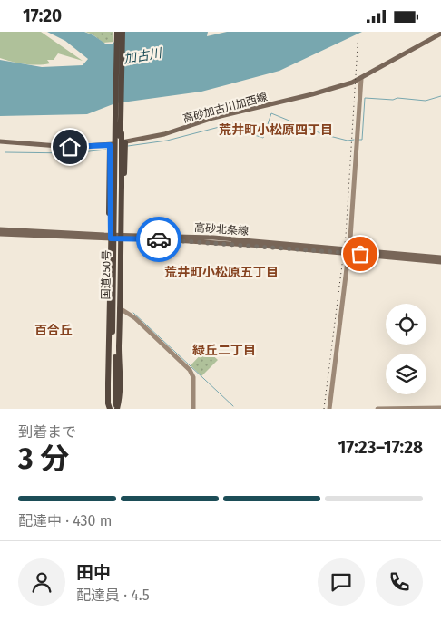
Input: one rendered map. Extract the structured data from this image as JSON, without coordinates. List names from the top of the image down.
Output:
{
  "streets": {
    "highway": ["国道250号"],
    "main road": ["高砂加古川加西線", "高砂北条線"]
  },
  "districts": [
    "荒井町小松原四丁目",
    "荒井町小松原五丁目",
    "百合丘",
    "緑丘二丁目"
  ],
  "water": ["加古川"],
  "page": {
    "status": "17:20",
    "heading": ["3 分", "到着まで", "17:23–17:28"],
    "panel": ["田中", "配達員 · 4.5"],
    "bar": "配達中 · 430 m"
  }
}
